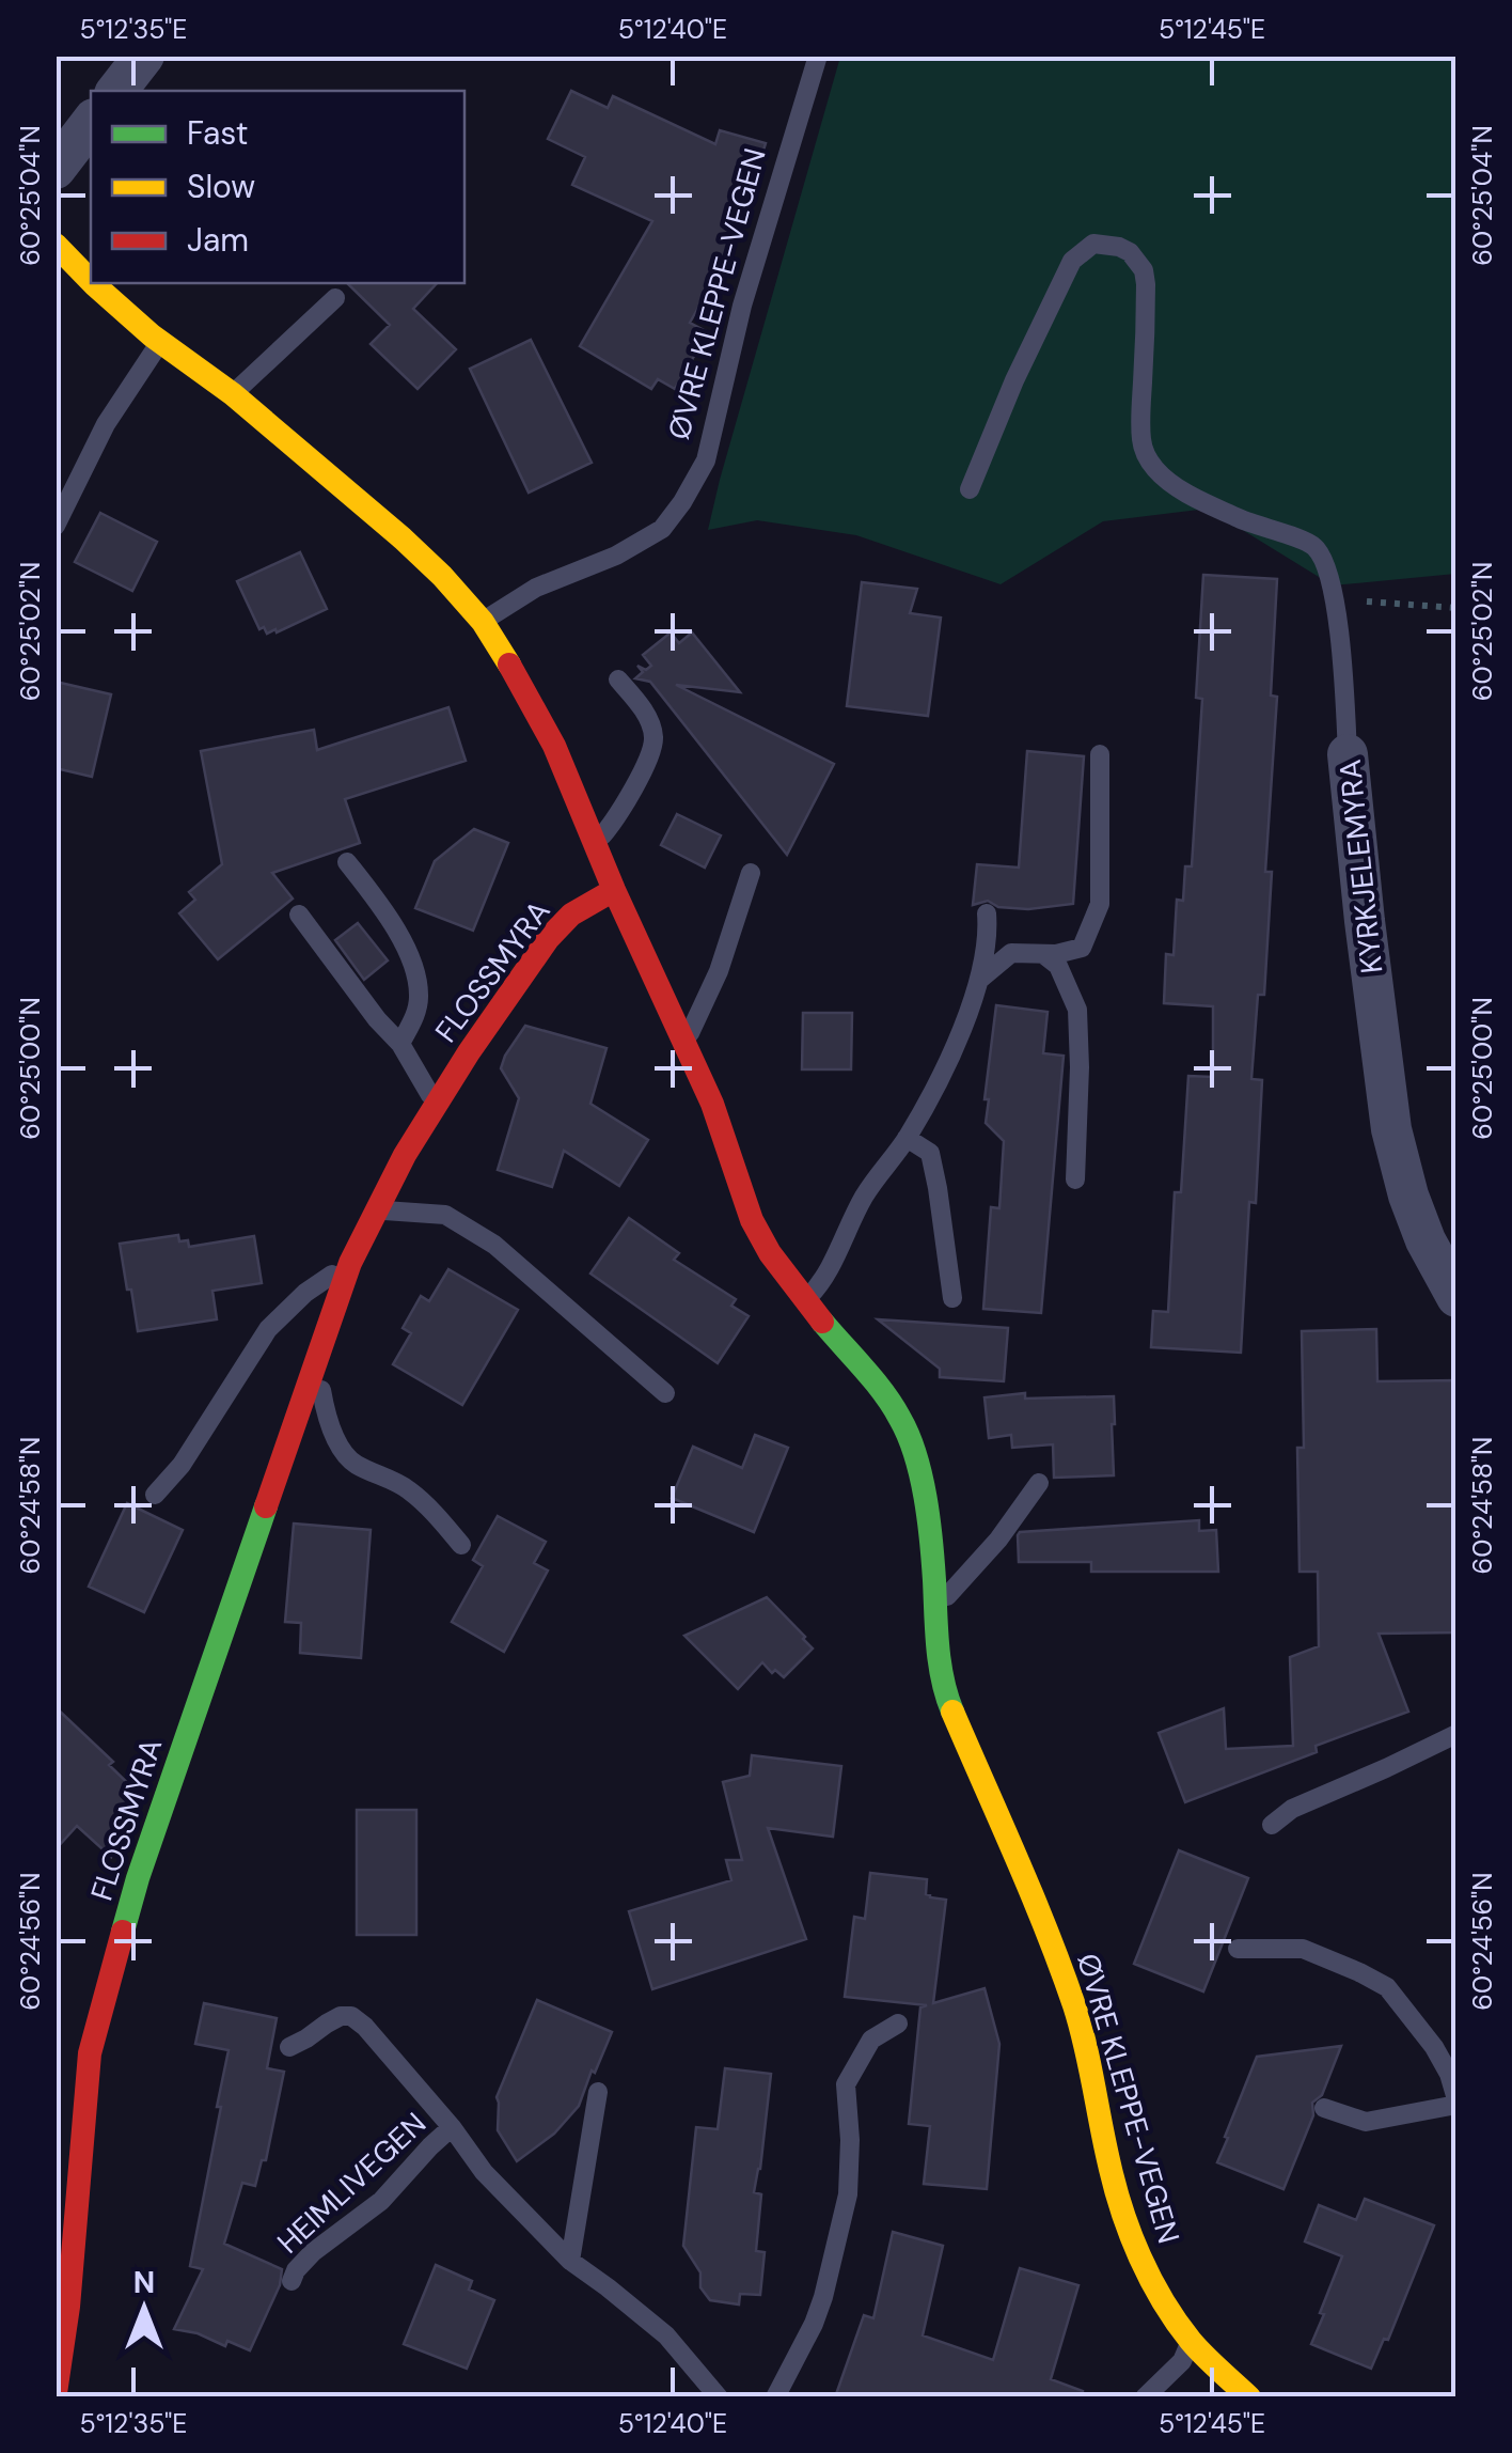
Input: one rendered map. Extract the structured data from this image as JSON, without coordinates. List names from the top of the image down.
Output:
{
  "streets": {
    "street": ["ØVRE KLEPPE-VEGEN", "KYRKJELEMYRA", "FLOSSMYRA"],
    "lane": ["HEIMLIVEGEN"]
  },
  "crossings": [
    ["ØVRE KLEPPE-VEGEN", "FLOSSMYRA"]
  ],
  "legend": ["Fast", "Slow", "Jam"],
  "north": "top",
  "coordinates": [
    "5°12'35\"E",
    "5°12'40\"E",
    "5°12'45\"E",
    "60°25'04\"N",
    "60°25'02\"N",
    "60°25'00\"N",
    "60°24'58\"N",
    "60°24'56\"N"
  ]
}
